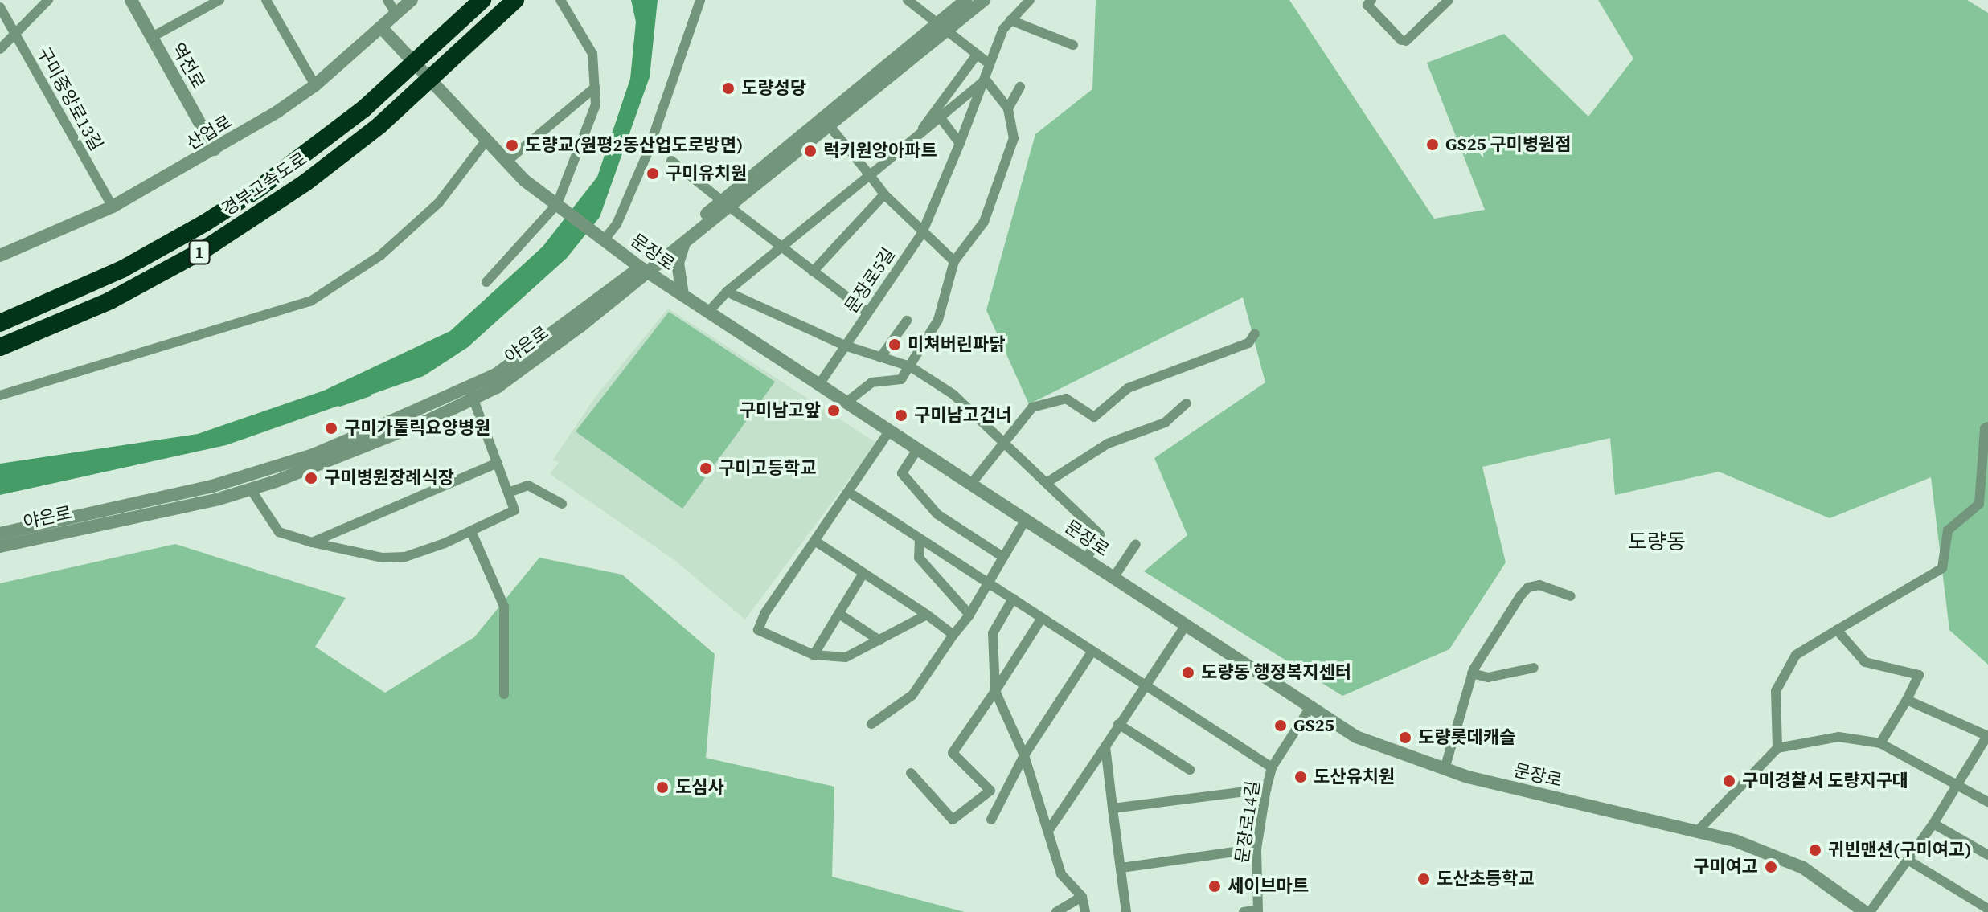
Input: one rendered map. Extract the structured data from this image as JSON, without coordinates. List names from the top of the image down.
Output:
{
  "streets": {
    "highway": ["경부고속도로", "1"],
    "street": [
      "역전로",
      "구미중앙로13길",
      "산업로",
      "문장로",
      "문장로5길",
      "야은로",
      "문장로14길"
    ]
  },
  "crossings": [
    ["역전로", "산업로"],
    ["구미중앙로13길", "산업로"],
    ["산업로", "문장로"],
    ["문장로", "문장로5길"],
    ["문장로", "야은로"],
    ["문장로", "문장로14길"]
  ],
  "districts": ["도량동"],
  "places": [
    "도량성당",
    "GS25 구미병원점",
    "도량교(원평2동산업도로방면)",
    "럭키원앙아파트",
    "구미유치원",
    "미쳐버린파닭",
    "구미남고앞",
    "구미남고건너",
    "구미가톨릭요양병원",
    "구미고등학교",
    "구미병원장례식장",
    "도량동 행정복지센터",
    "GS25",
    "도량롯데캐슬",
    "도산유치원",
    "구미경찰서 도량지구대",
    "도심사",
    "귀빈맨션(구미여고)",
    "구미여고",
    "도산초등학교",
    "세이브마트"
  ]
}
